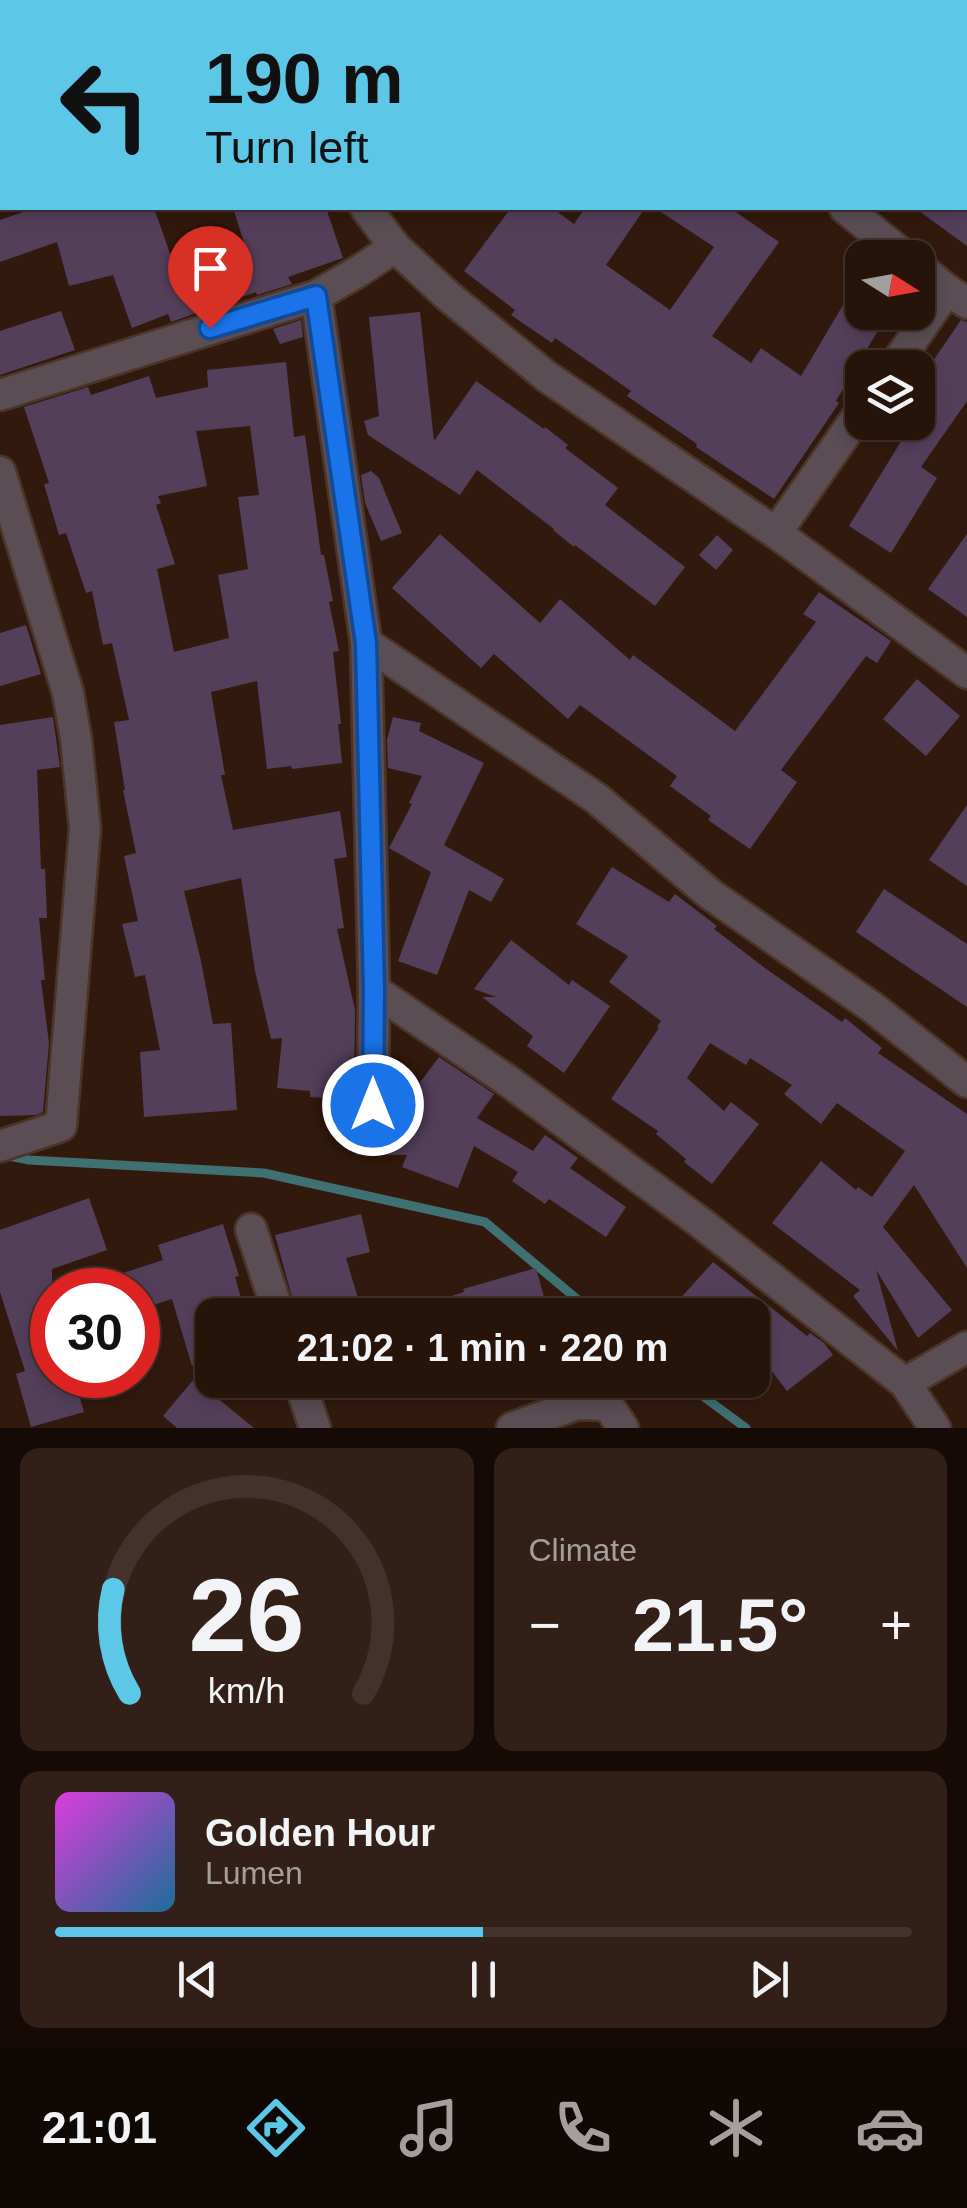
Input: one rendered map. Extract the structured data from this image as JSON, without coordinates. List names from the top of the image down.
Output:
{
  "north": "right",
  "page": {
    "turn": ["190 m", "Turn left"],
    "limit": "30",
    "trip": "21:02 · 1 min · 220 m",
    "tile": "Climate",
    "heat": ["−", "21.5°", "+"],
    "song": ["Golden Hour", "Lumen"],
    "tabs": "21:01",
    "gauge": ["26", "km/h"]
  }
}
